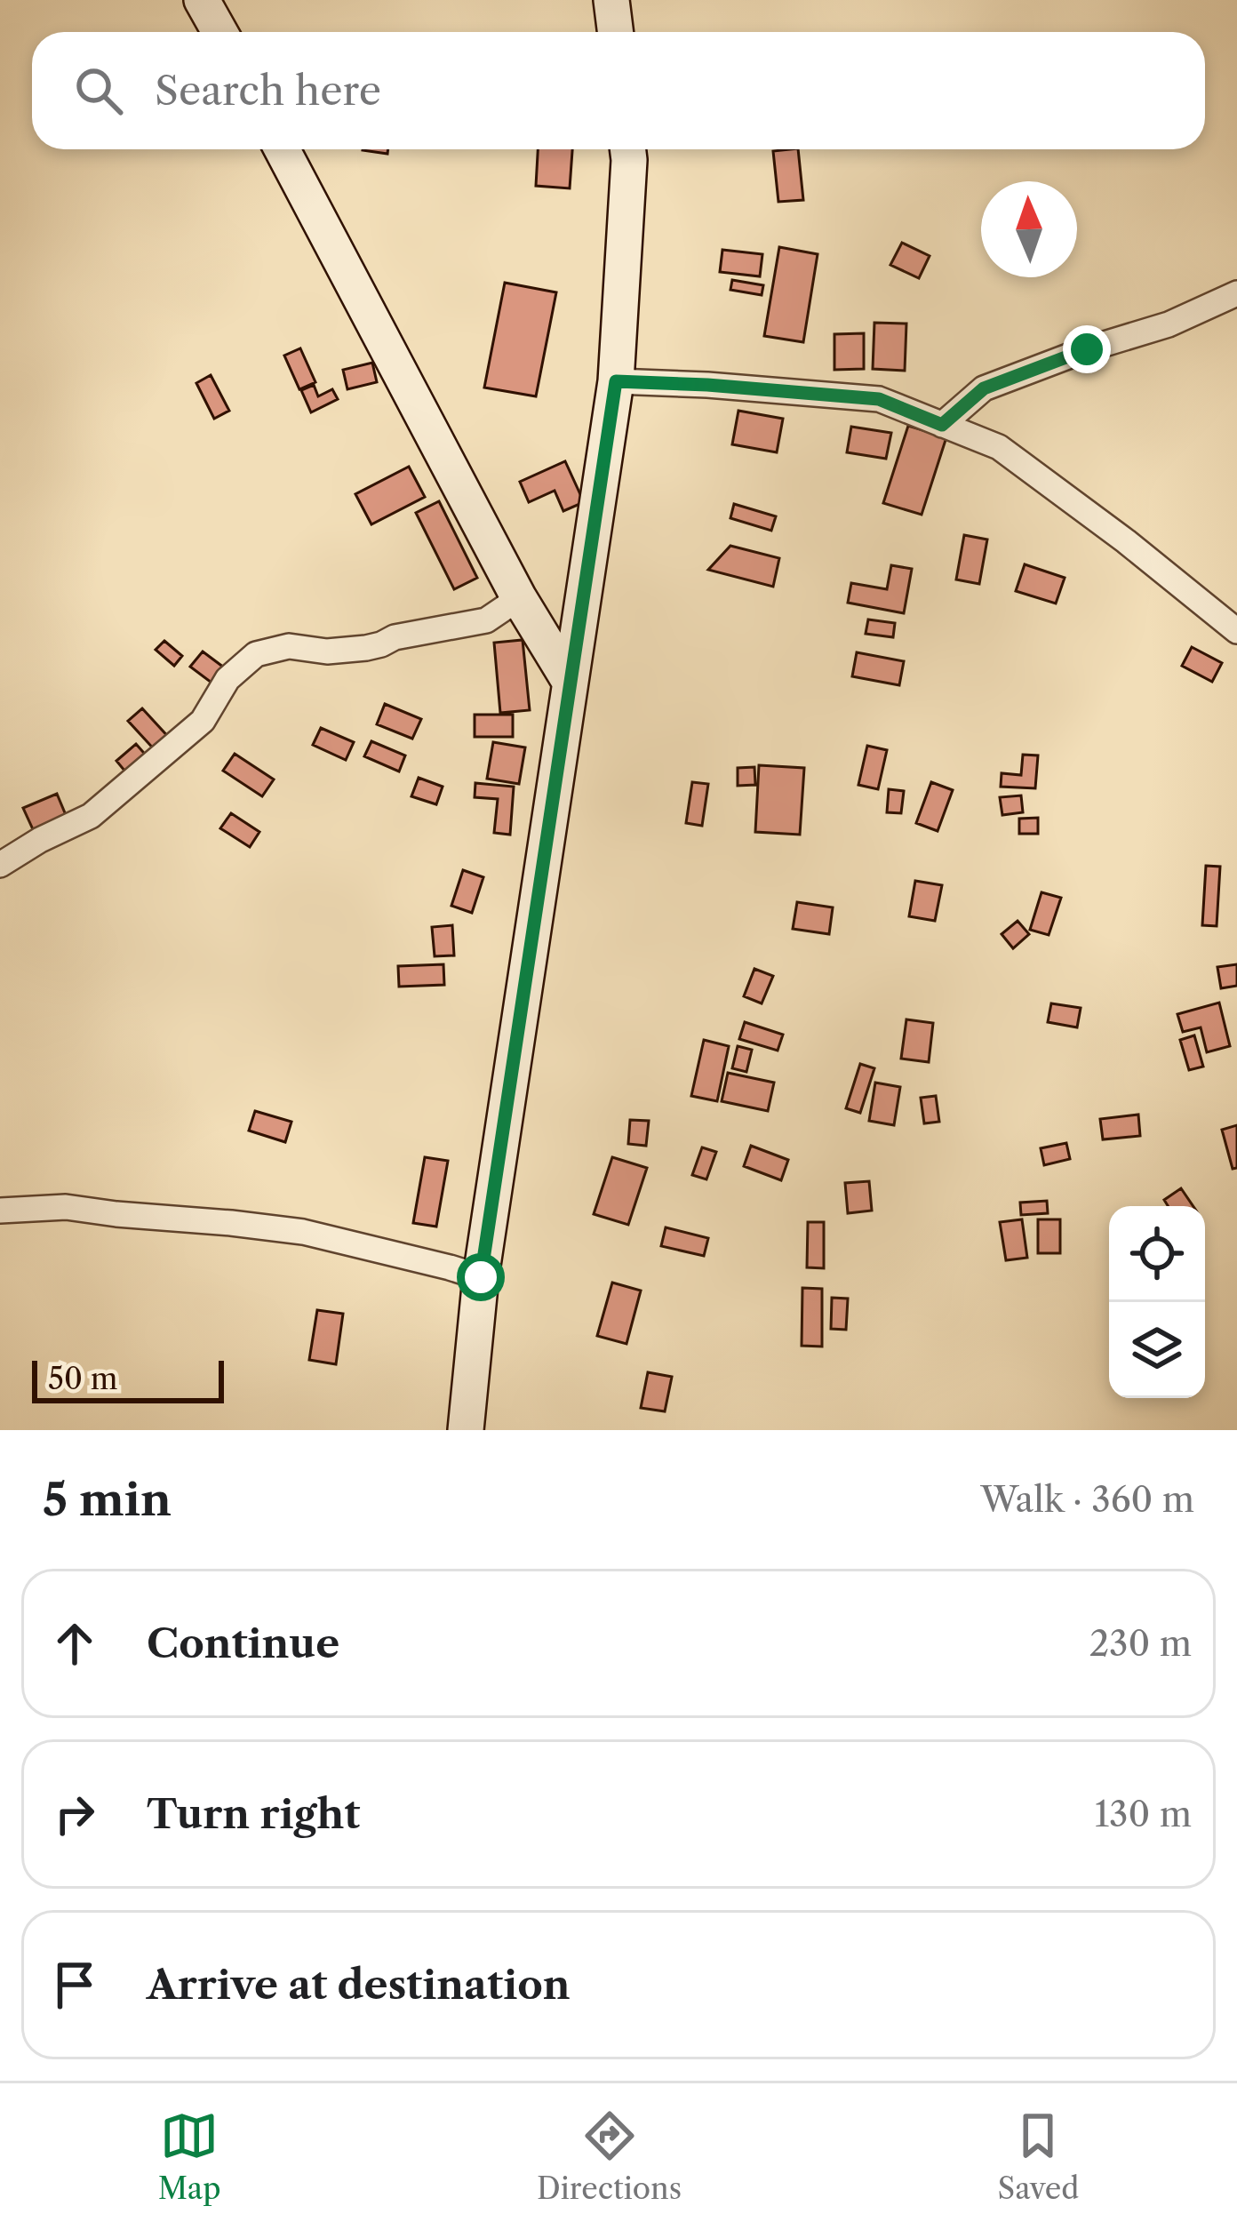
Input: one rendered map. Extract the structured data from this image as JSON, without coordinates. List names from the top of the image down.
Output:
{
  "scale_bar": "50 m",
  "north": "top",
  "page": {
    "search": "Search here",
    "scale": "50 m",
    "heading": ["5 min", "Walk · 360 m"],
    "list": [
      ["Continue", "230 m"],
      ["Turn right", "130 m"],
      "Arrive at destination"
    ],
    "nav": ["Map", "Directions", "Saved"]
  }
}
